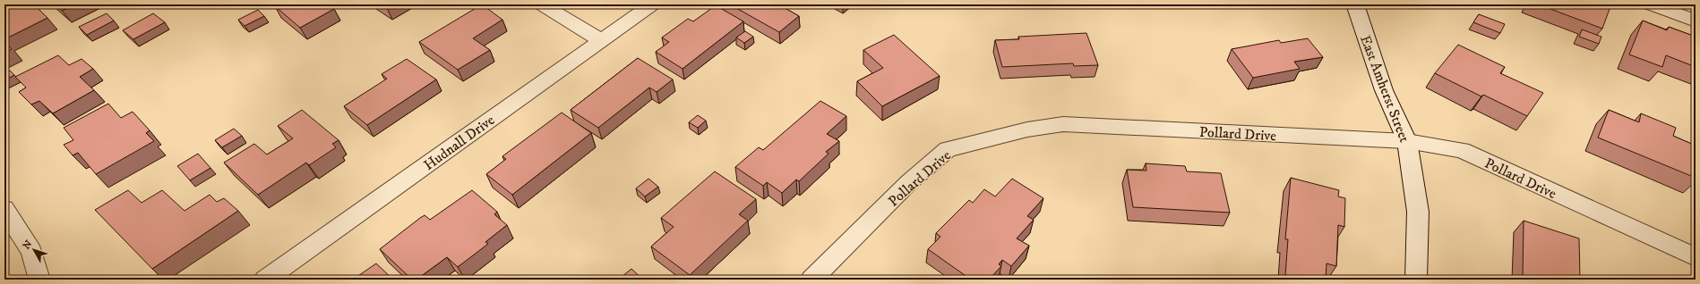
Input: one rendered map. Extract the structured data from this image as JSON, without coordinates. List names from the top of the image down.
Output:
{
  "streets": {
    "street": ["East Amherst Street", "Pollard Drive", "Hudnall Drive"]
  },
  "crossings": [
    ["East Amherst Street", "Pollard Drive"]
  ],
  "north": "top left"
}
